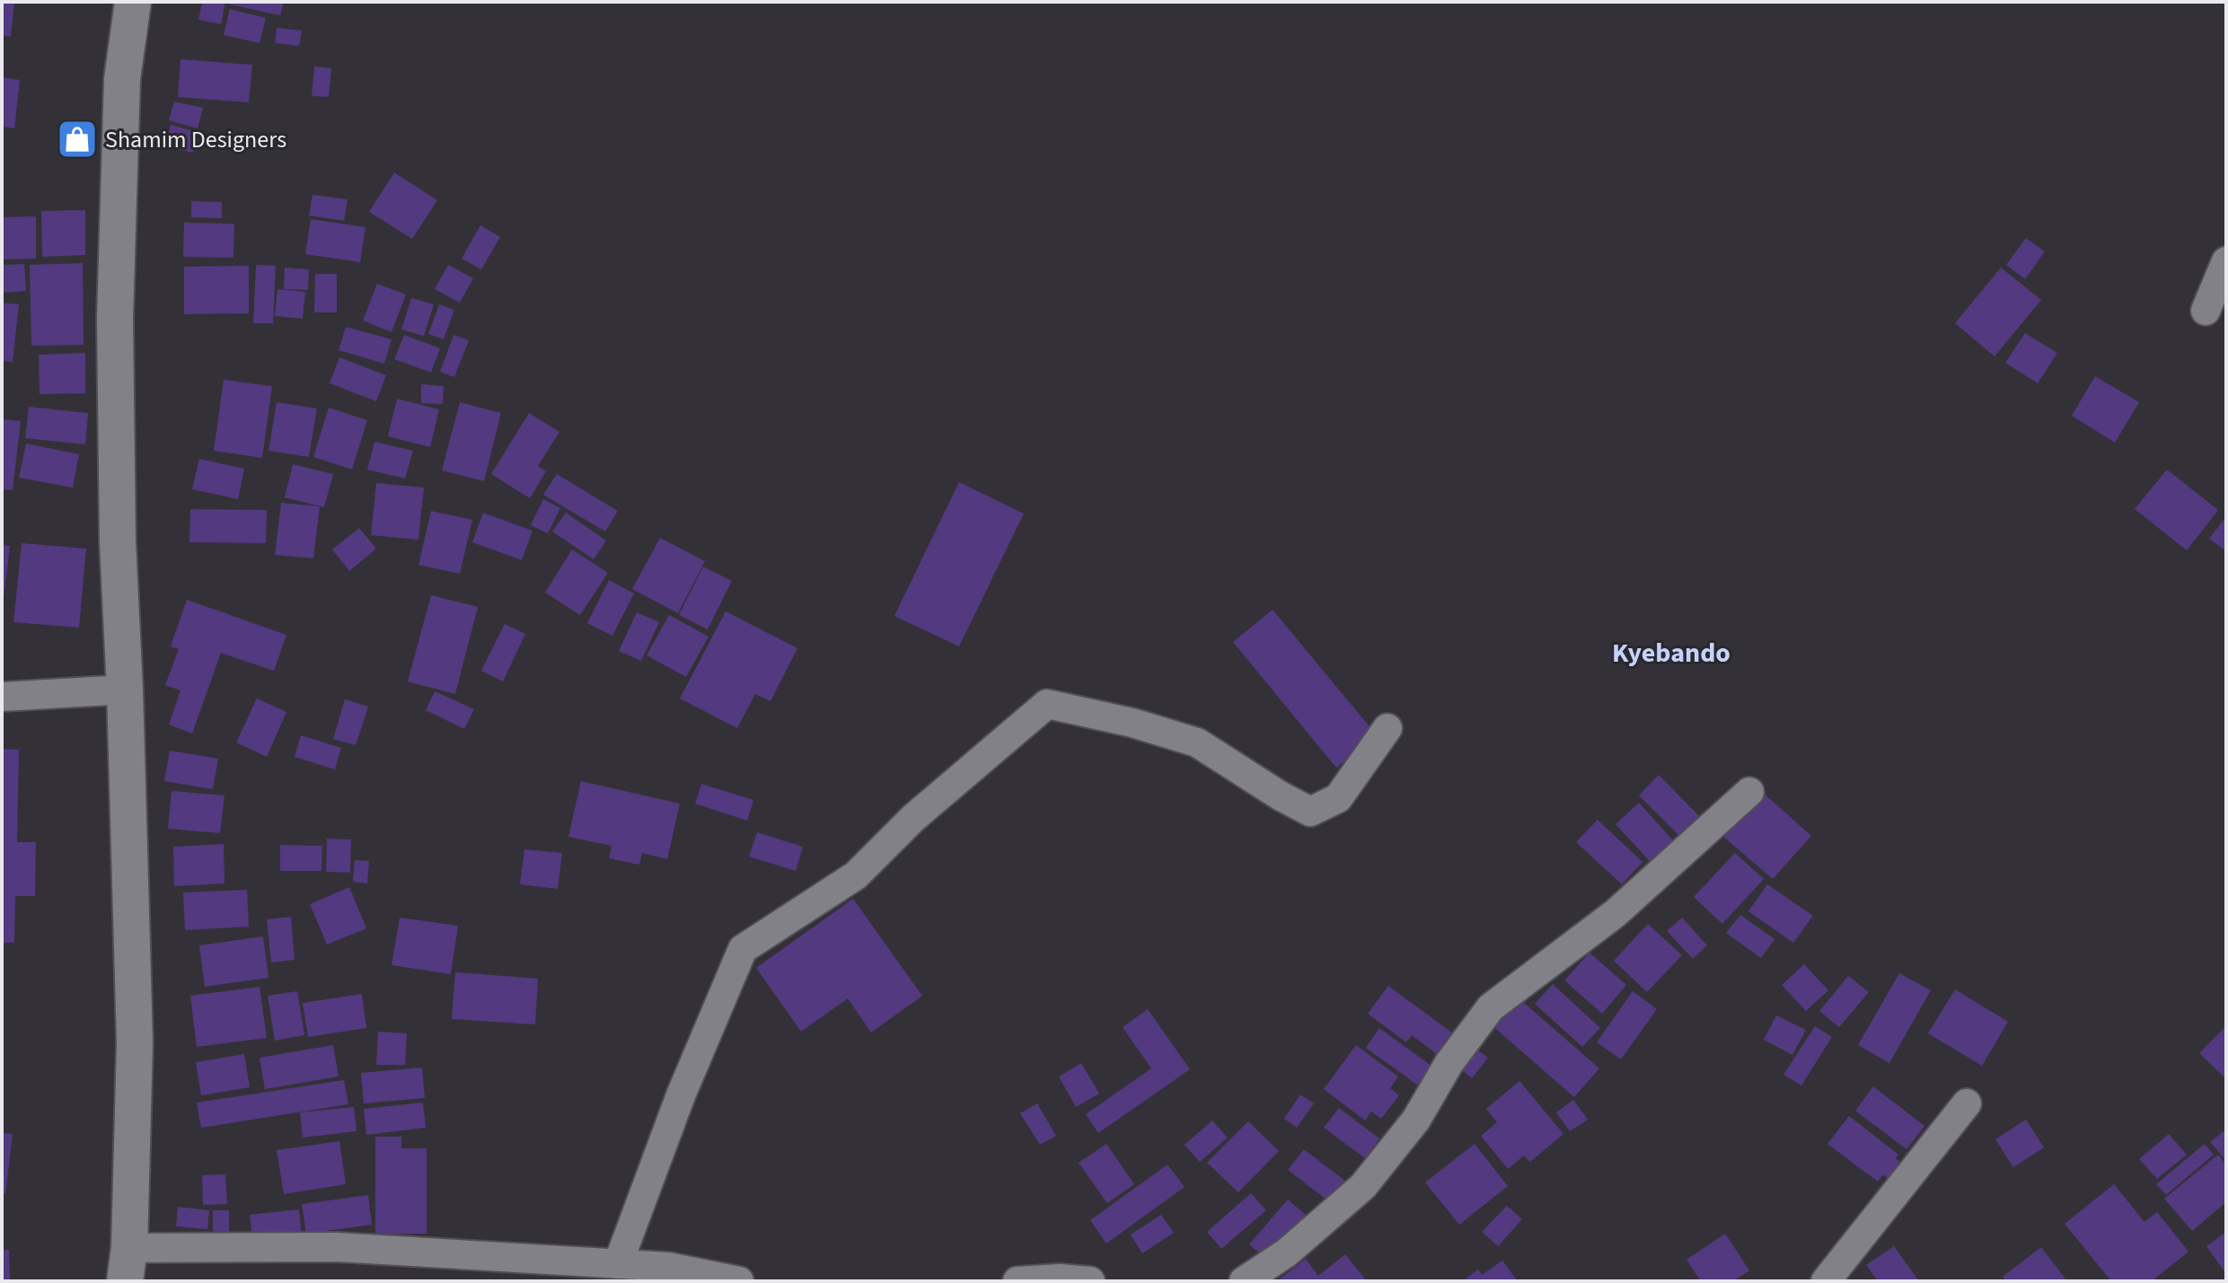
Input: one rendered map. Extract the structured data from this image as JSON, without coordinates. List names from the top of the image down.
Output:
{
  "districts": ["Kyebando"],
  "places": {
    "shop": ["Shamim Designers"]
  }
}
